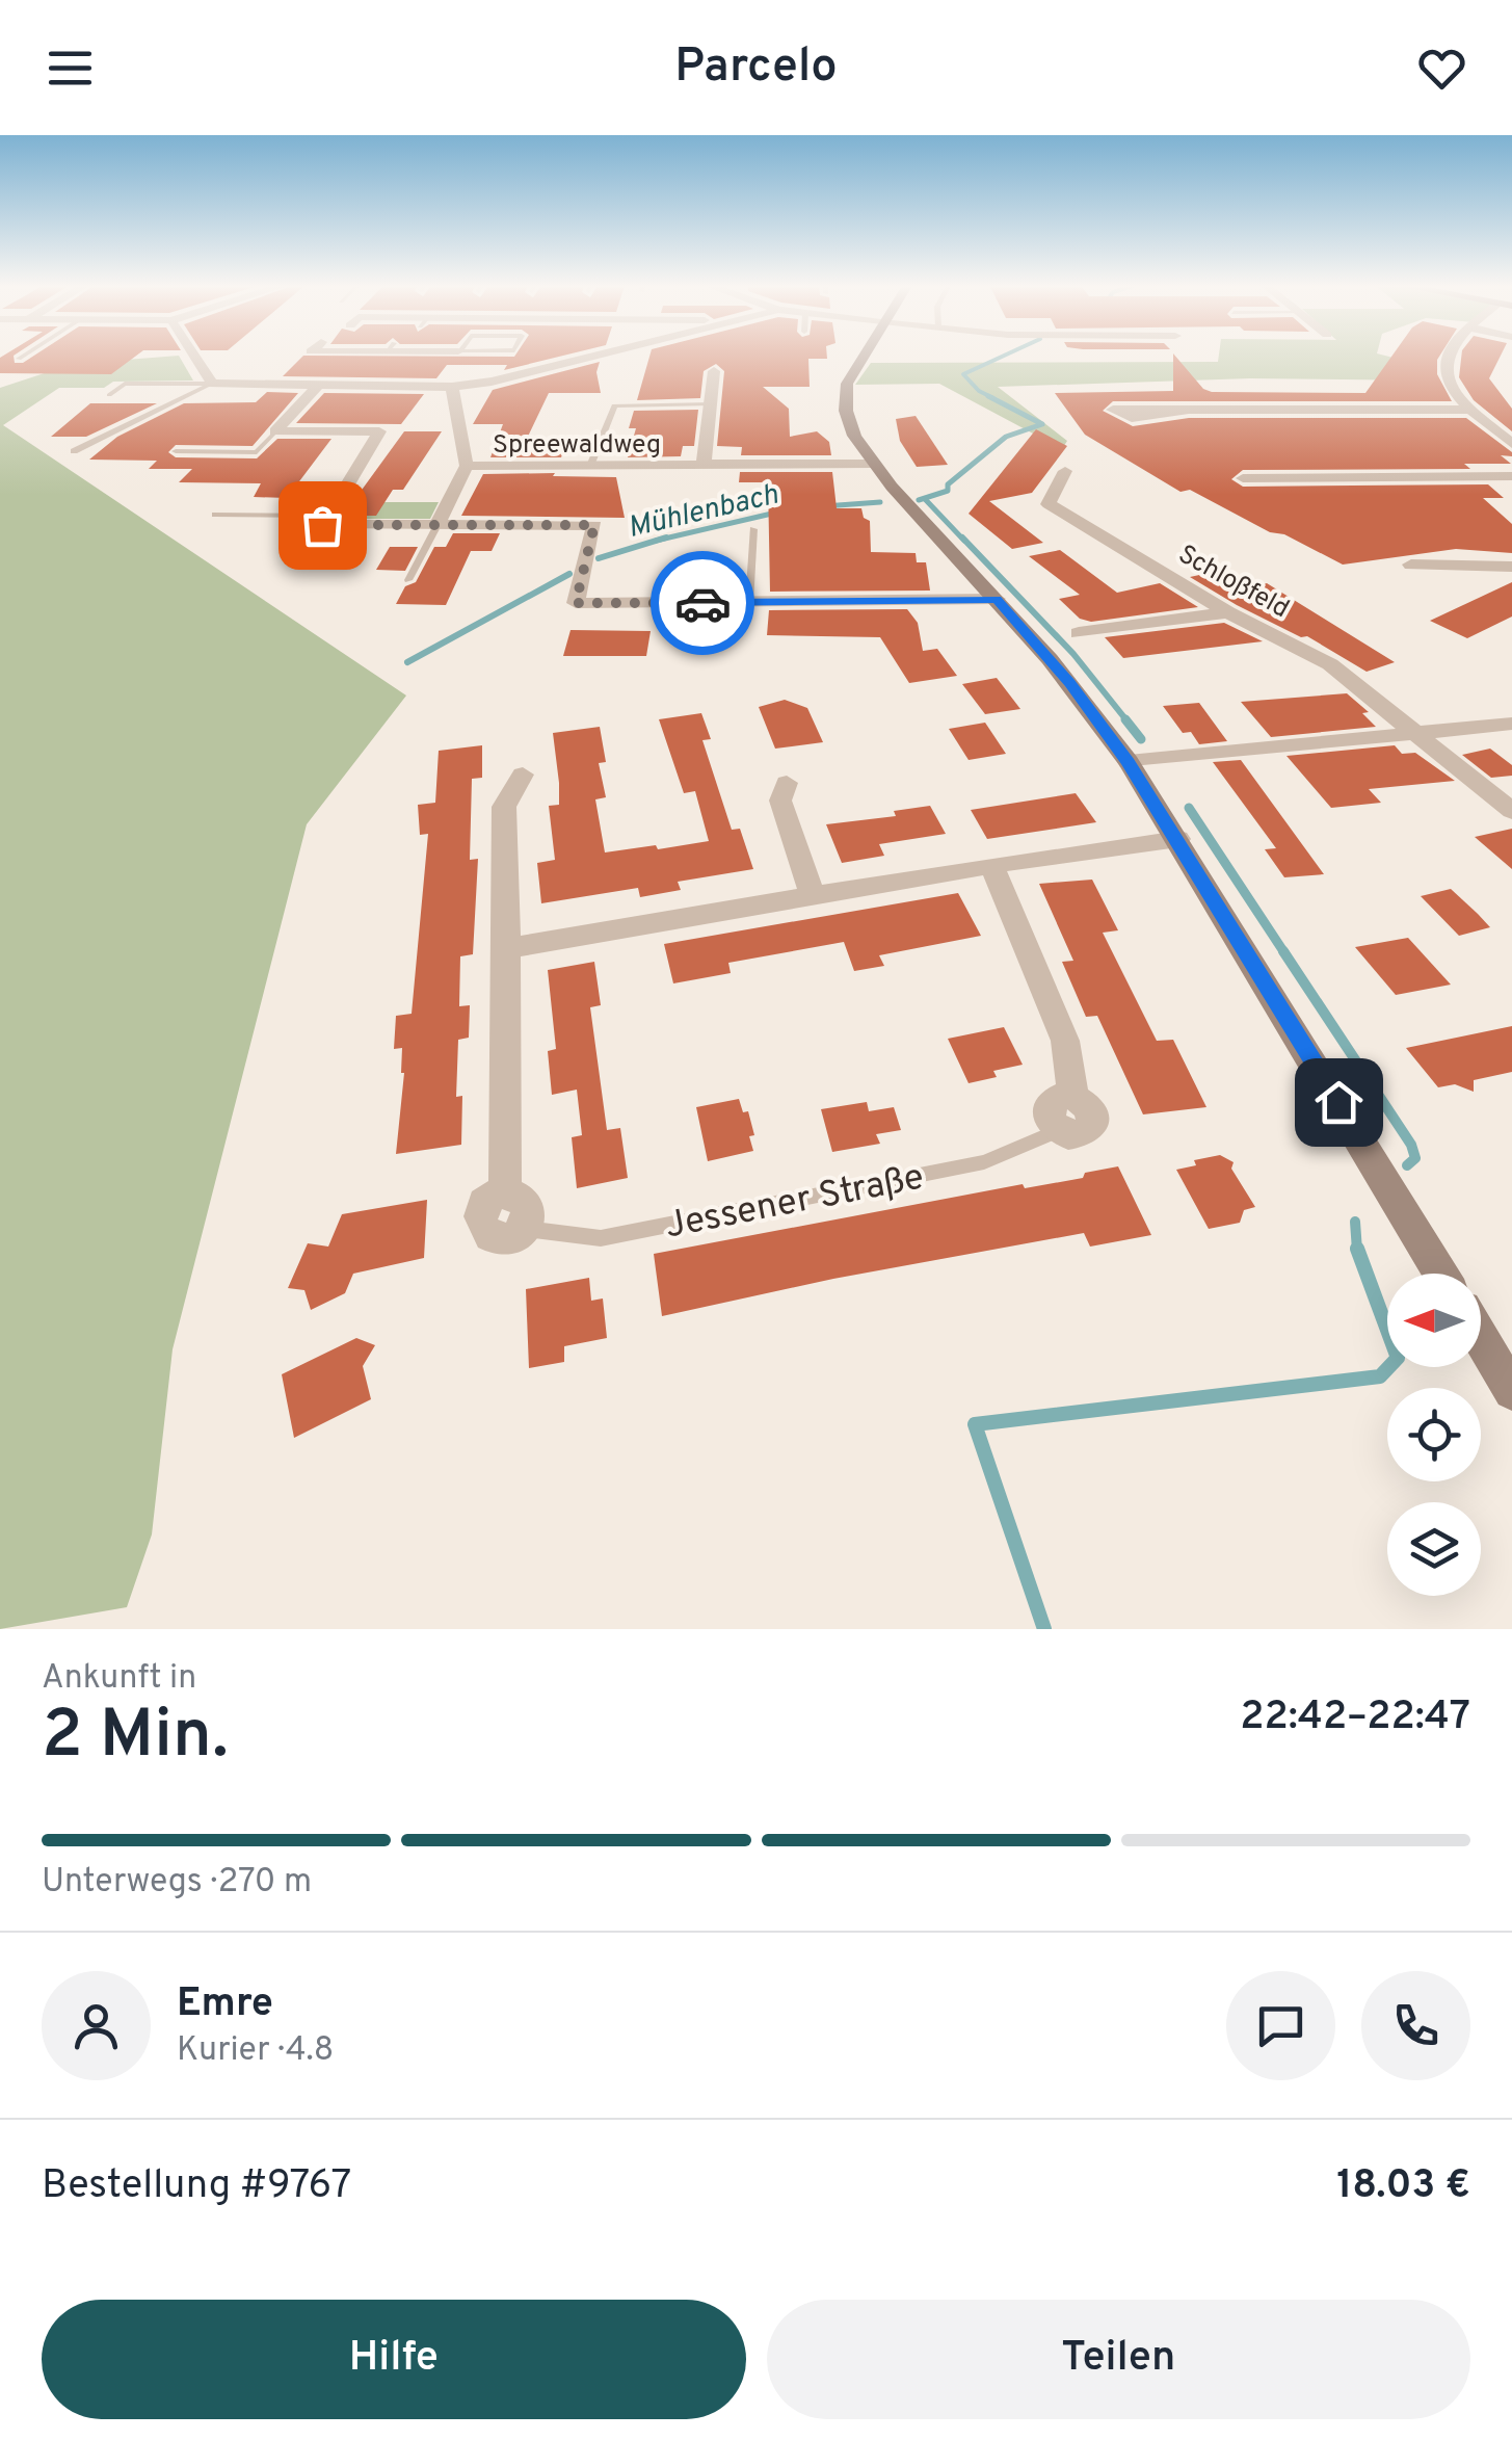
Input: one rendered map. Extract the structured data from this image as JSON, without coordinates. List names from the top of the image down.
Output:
{
  "streets": {
    "street": ["Spreewaldweg", "Schloßfeld", "Jessener Straße"]
  },
  "water": ["Mühlenbach"],
  "north": "left",
  "page": {
    "header": "Parcelo",
    "heading": ["2 Min.", "Ankunft in", "22:42–22:47"],
    "panel": [
      "Emre",
      "Kurier · 4.8",
      "Bestellung #9767",
      "18.03 €"
    ],
    "bar": "Unterwegs · 270 m",
    "buttons": ["Hilfe", "Teilen"]
  }
}
